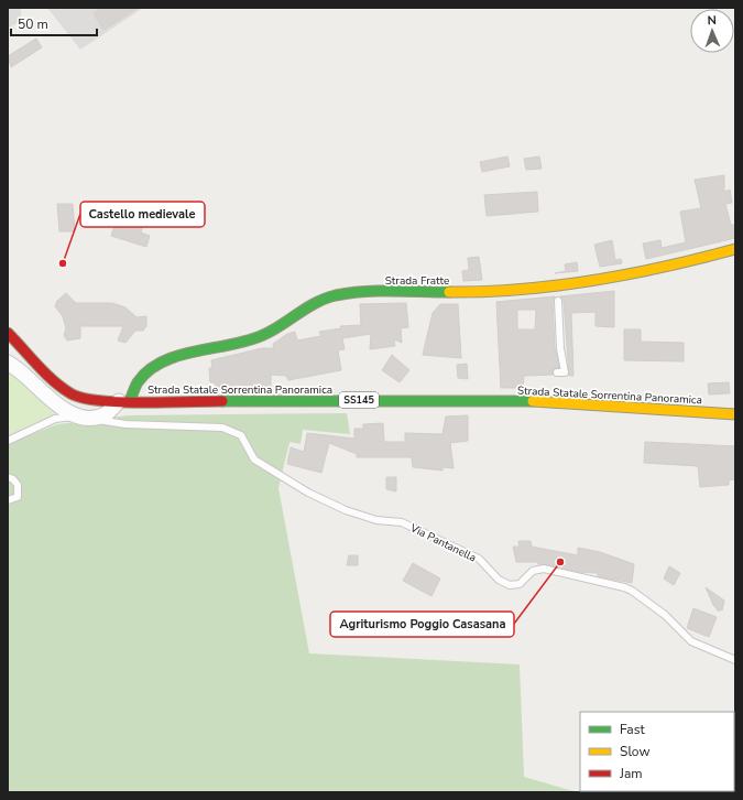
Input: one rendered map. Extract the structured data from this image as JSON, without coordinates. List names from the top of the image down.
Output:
{
  "streets": {
    "main road": ["Strada Fratte", "Strada Statale Sorrentina Panoramica", "SS145"],
    "lane": ["Via Pantanella"]
  },
  "crossings": [
    ["Strada Fratte", "Strada Statale Sorrentina Panoramica"]
  ],
  "places": ["Castello medievale", "Agriturismo Poggio Casasana"],
  "legend": ["Fast", "Slow", "Jam"],
  "scale_bar": "50 m",
  "north": "top"
}
